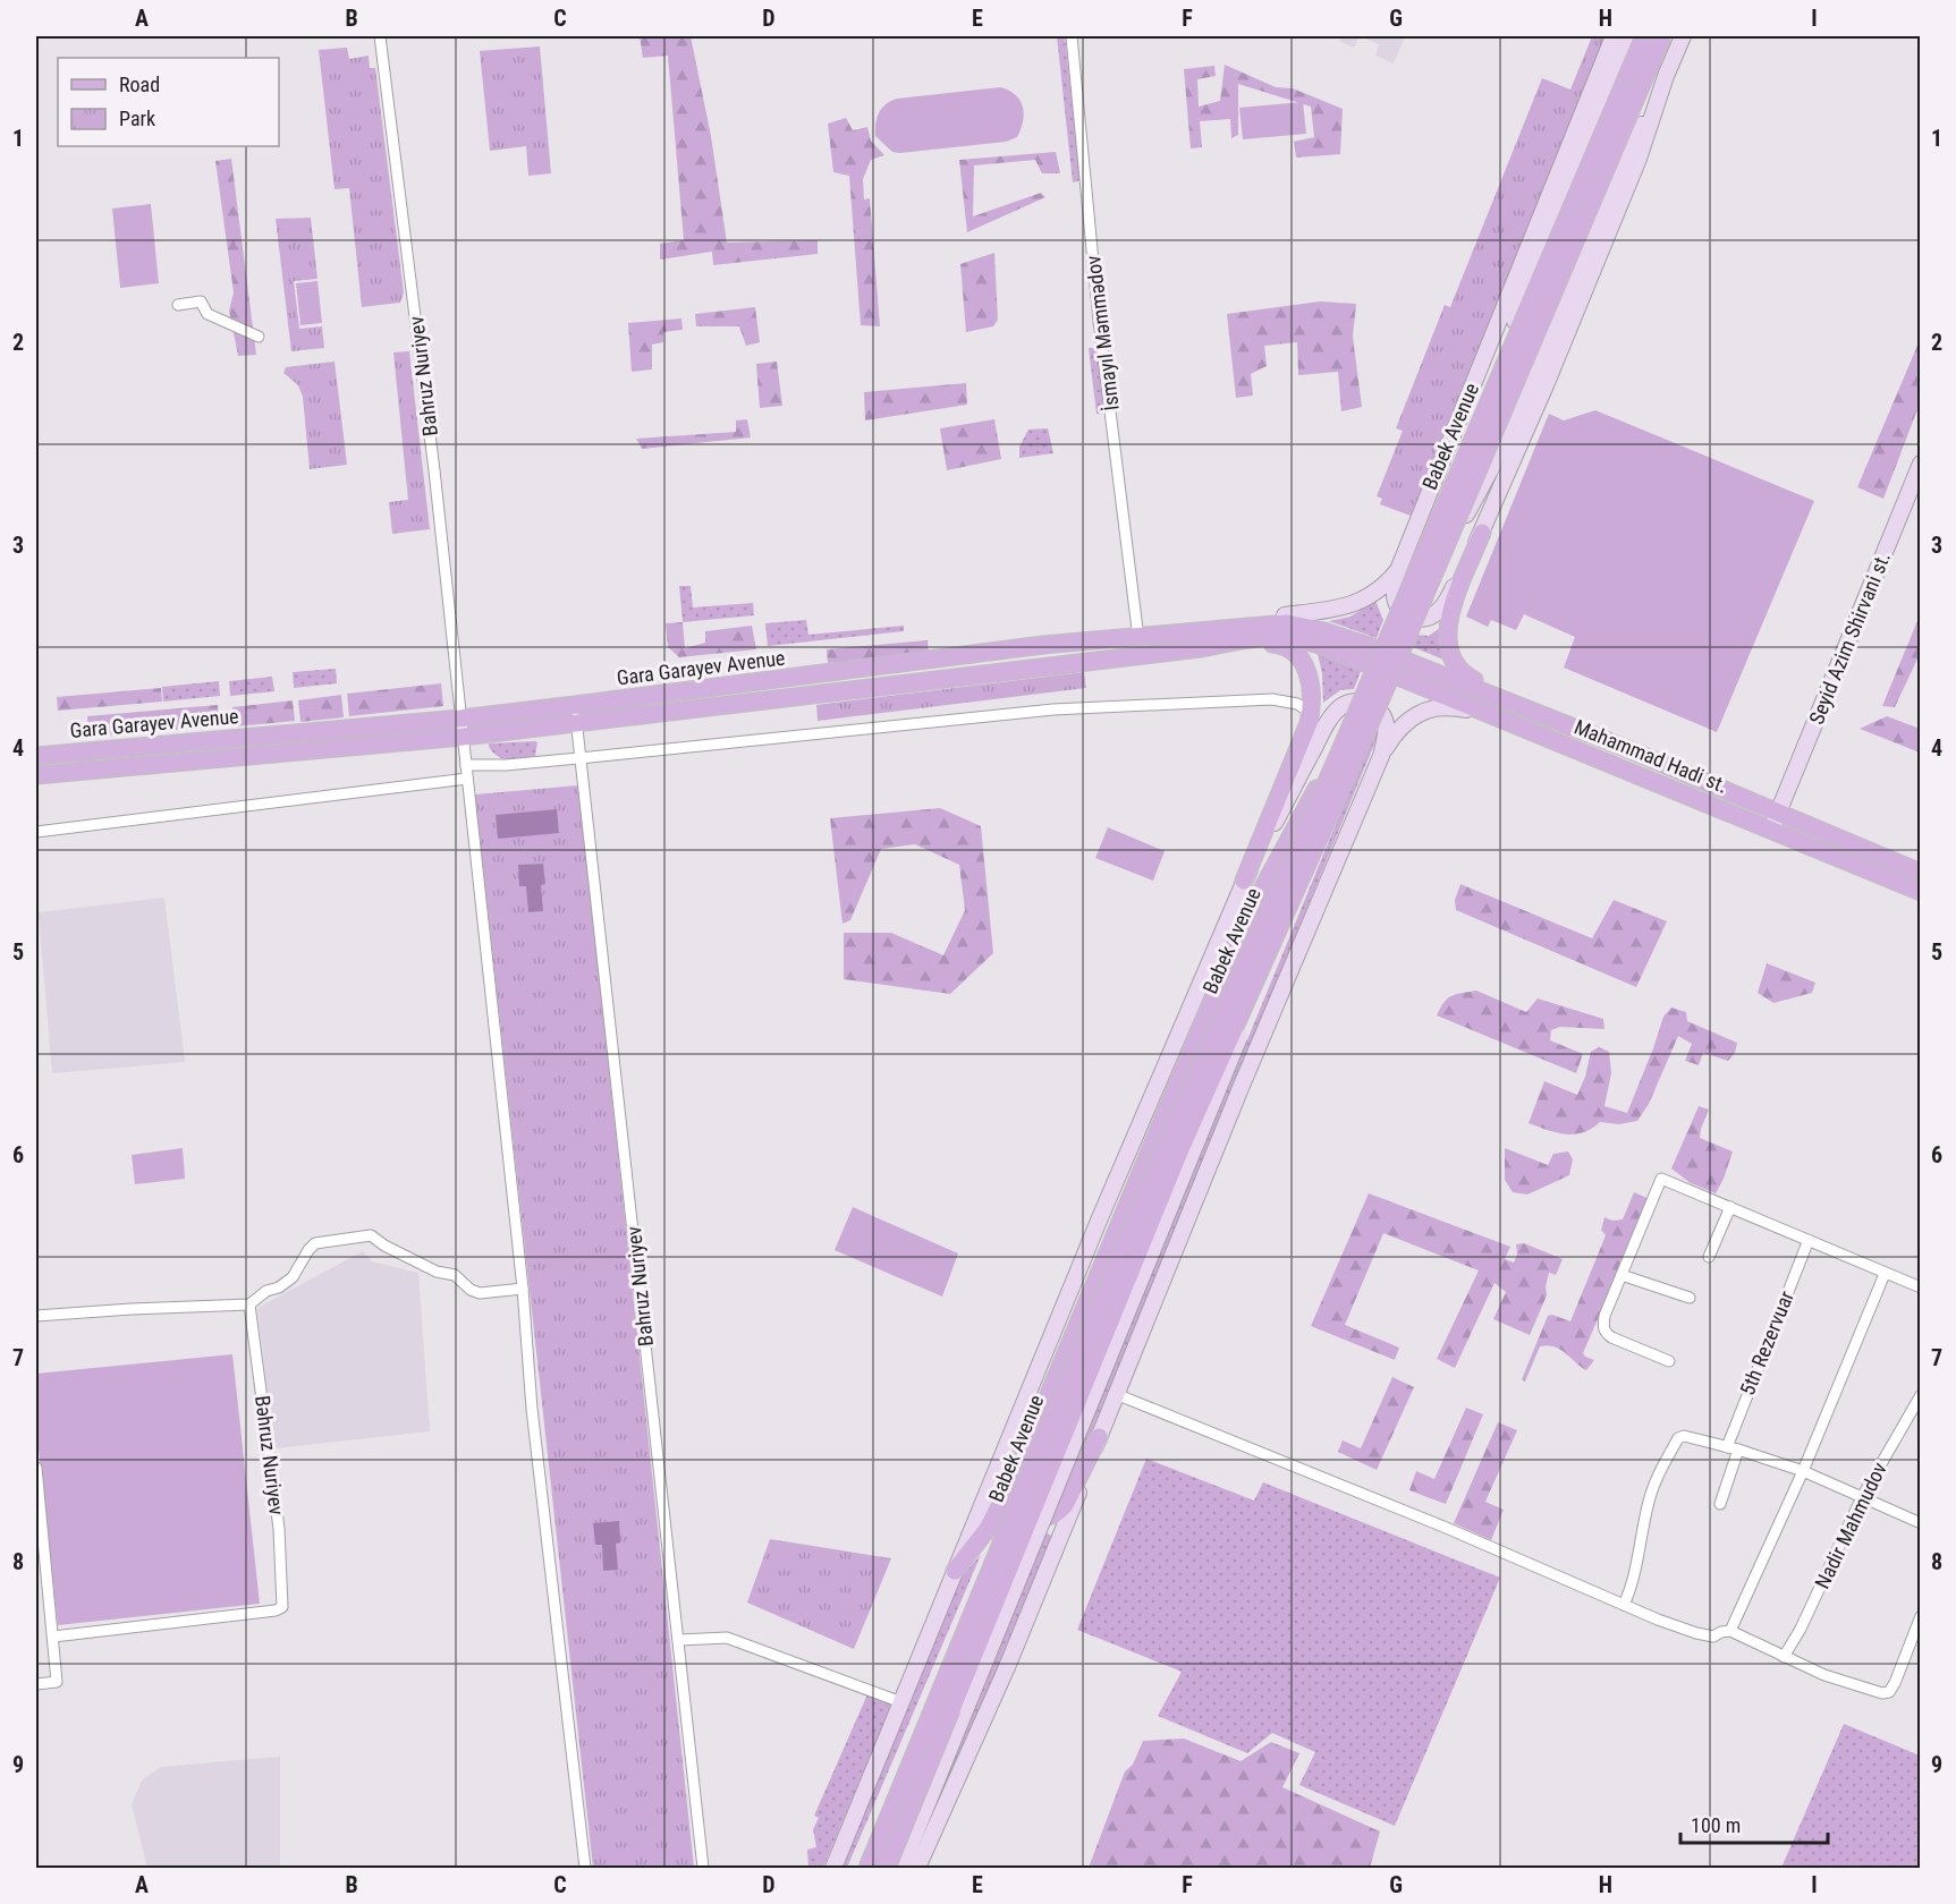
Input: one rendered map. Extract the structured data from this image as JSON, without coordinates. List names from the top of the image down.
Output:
{
  "streets": {
    "main road": [
      "Babek Avenue",
      "Seyid Azim Shirvani st.",
      "Gara Garayev Avenue",
      "Mahammad Hadi st."
    ],
    "street": [
      "İsmayıl Məmmədov",
      "Bahruz Nuriyev",
      "5th Rezervuar",
      "Bəhruz Nuriyev",
      "Nadir Mahmudov"
    ]
  },
  "crossings": [
    ["Bahruz Nuriyev", "Gara Garayev Avenue"],
    ["Seyid Azim Shirvani st.", "Mahammad Hadi st."],
    ["Gara Garayev Avenue", "Mahammad Hadi st."]
  ],
  "legend": ["Road", "Park"],
  "scale_bar": "100 m",
  "grid": {
    "columns": [
      "A",
      "B",
      "C",
      "D",
      "E",
      "F",
      "G",
      "H",
      "I"
    ],
    "rows": [
      "1",
      "2",
      "3",
      "4",
      "5",
      "6",
      "7",
      "8",
      "9"
    ]
  }
}
